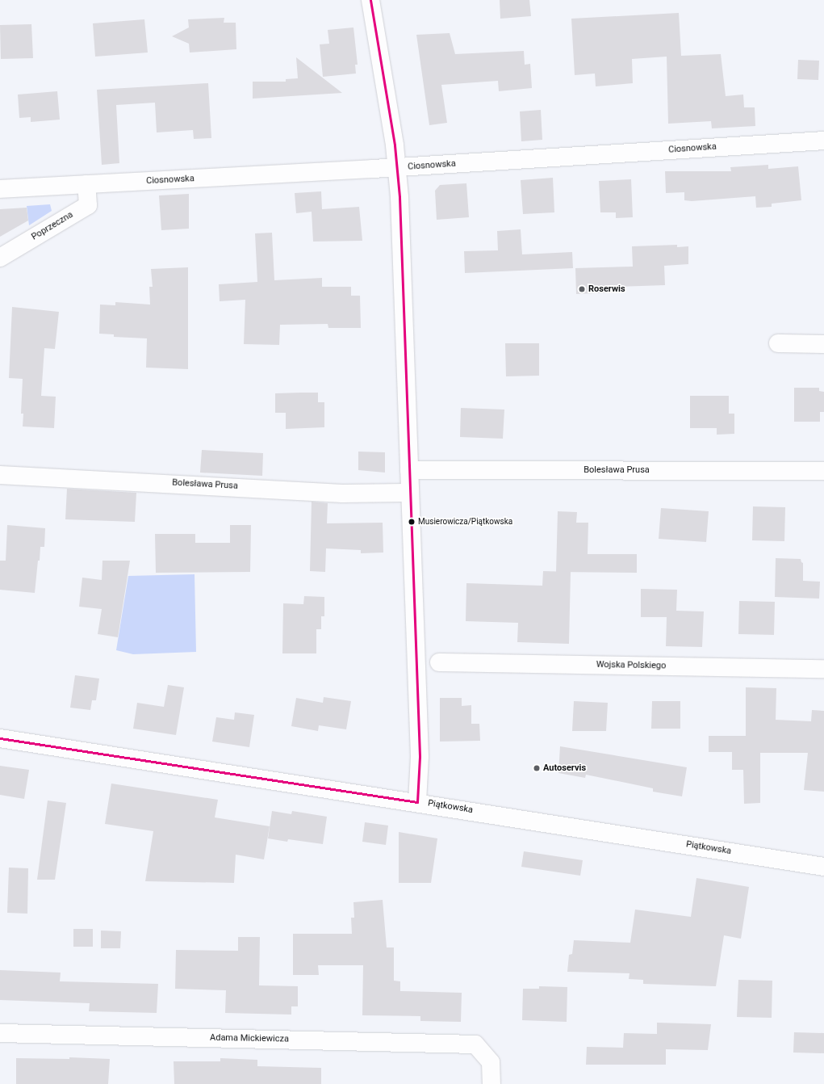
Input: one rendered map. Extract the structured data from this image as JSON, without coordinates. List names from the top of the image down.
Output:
{
  "streets": {
    "street": [
      "Ciosnowska",
      "Poprzeczna",
      "Bolesława Prusa",
      "Wojska Polskiego",
      "Piątkowska",
      "Adama Mickiewicza"
    ]
  },
  "crossings": [
    ["Ciosnowska", "Poprzeczna"]
  ],
  "places": ["Roserwis", "Musierowicza/Piątkowska", "Autoservis"]
}
